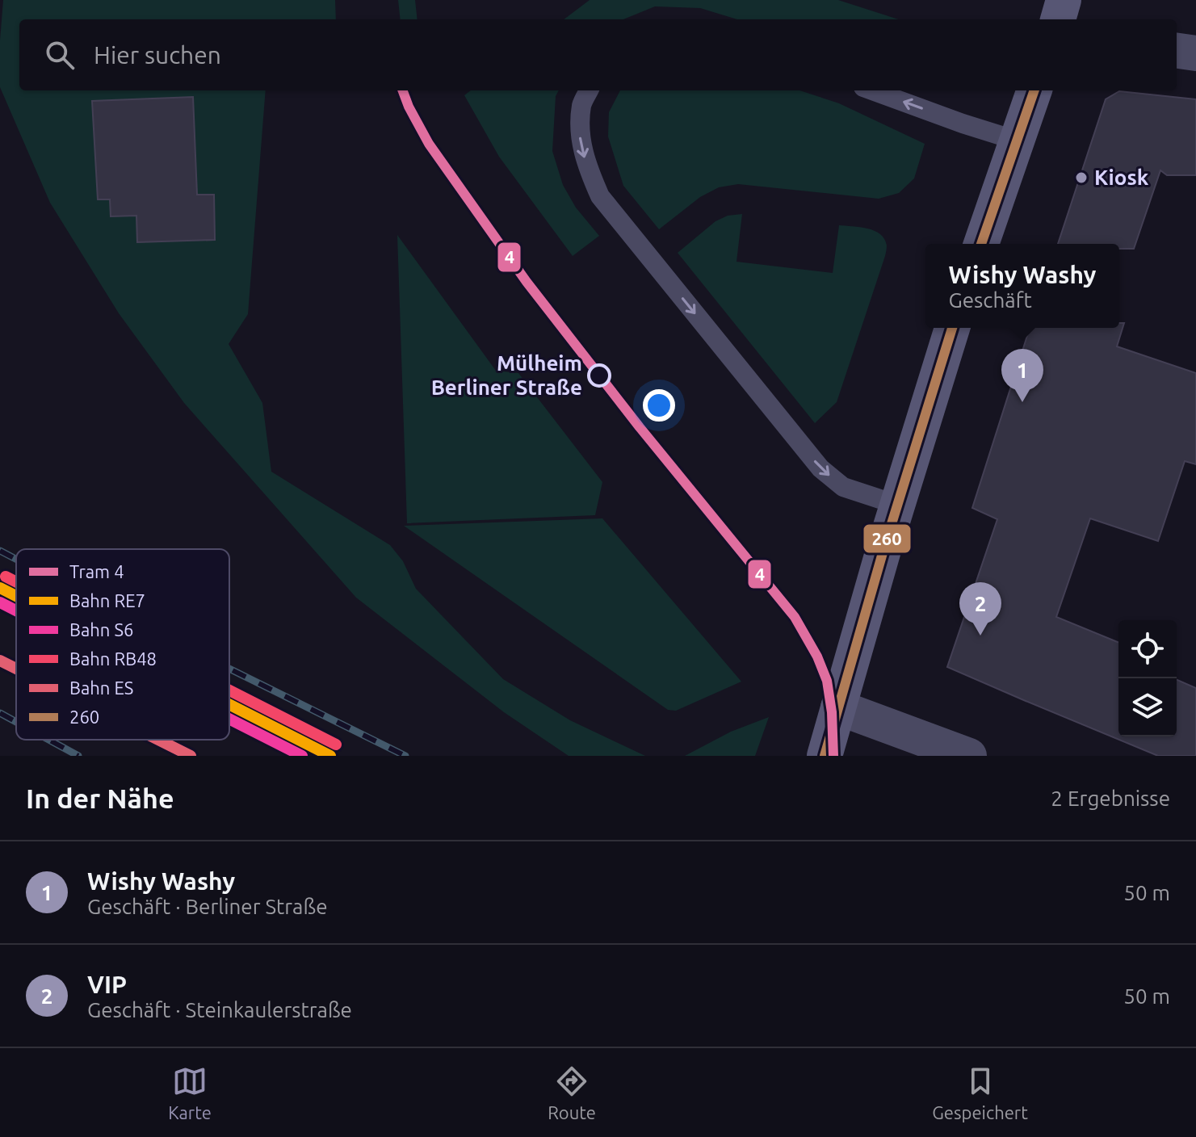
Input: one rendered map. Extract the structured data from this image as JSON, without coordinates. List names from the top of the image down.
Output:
{
  "places": ["Kiosk", "Mülheim Berliner Straße"],
  "lines": [
    "tram line 4",
    "transit line 260",
    "rail line RB48",
    "rail line RE7",
    "rail line S6",
    "rail line ES"
  ],
  "legend": [
    "Tram 4",
    "Bahn RE7",
    "Bahn S6",
    "Bahn RB48",
    "Bahn ES",
    "260"
  ],
  "page": {
    "search": "Hier suchen",
    "popup": ["Wishy Washy", "Geschäft"],
    "pins": ["1", "2"],
    "heading": ["In der Nähe", "2 Ergebnisse"],
    "list": [
      {
        "mark": "1",
        "name": "Wishy Washy",
        "note": "Geschäft · Berliner Straße",
        "value": "50 m"
      },
      {
        "mark": "2",
        "name": "VIP",
        "note": "Geschäft · Steinkaulerstraße",
        "value": "50 m"
      }
    ],
    "nav": ["Karte", "Route", "Gespeichert"]
  }
}
